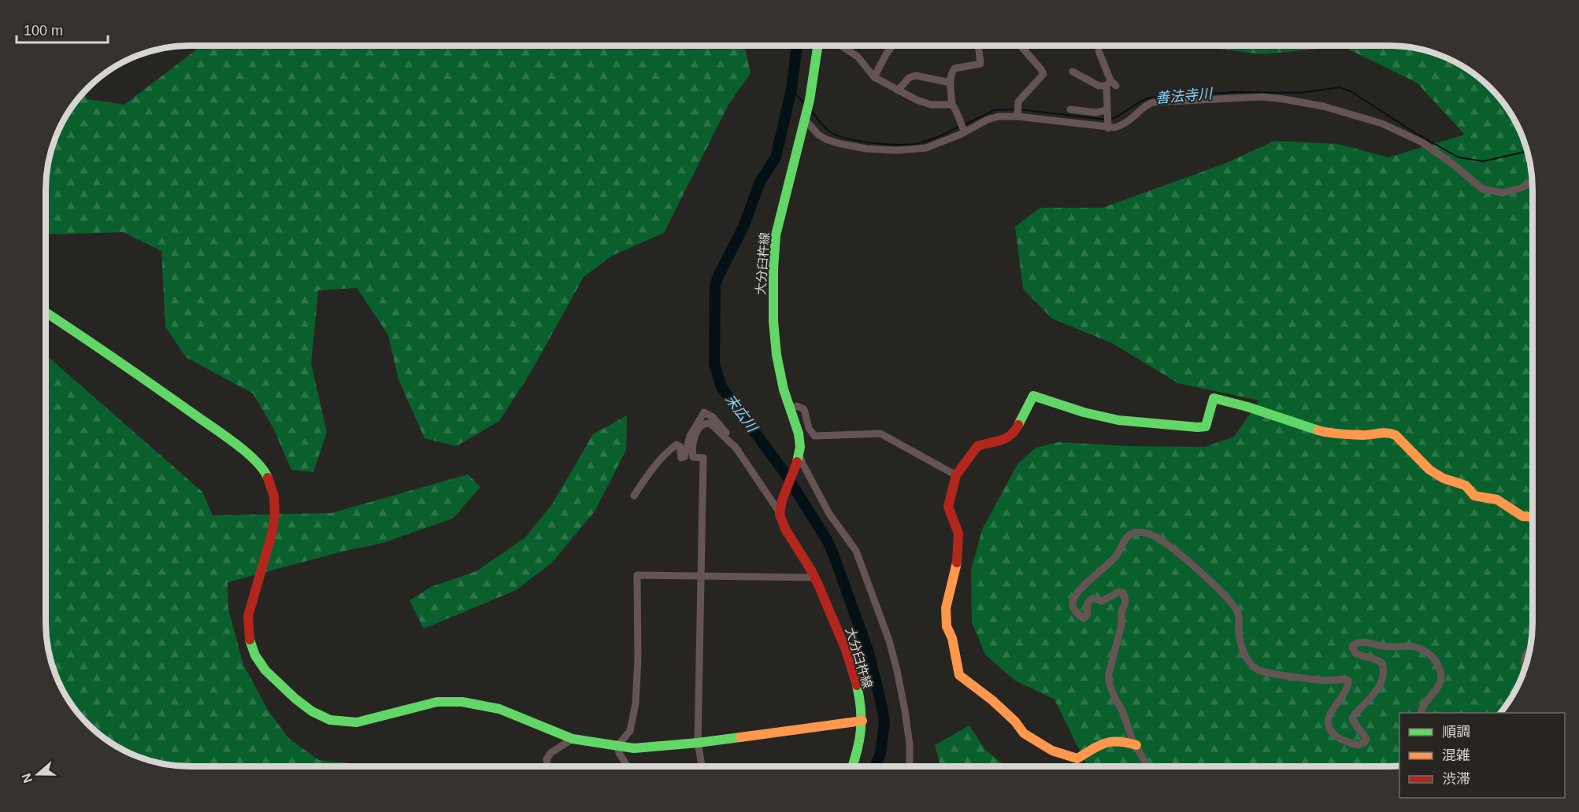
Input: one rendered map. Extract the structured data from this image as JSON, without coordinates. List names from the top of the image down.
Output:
{
  "streets": {
    "street": ["大分臼杵線"]
  },
  "water": ["善法寺川", "末広川"],
  "legend": ["順調", "混雑", "渋滞"],
  "scale_bar": "100 m",
  "north": "left"
}
